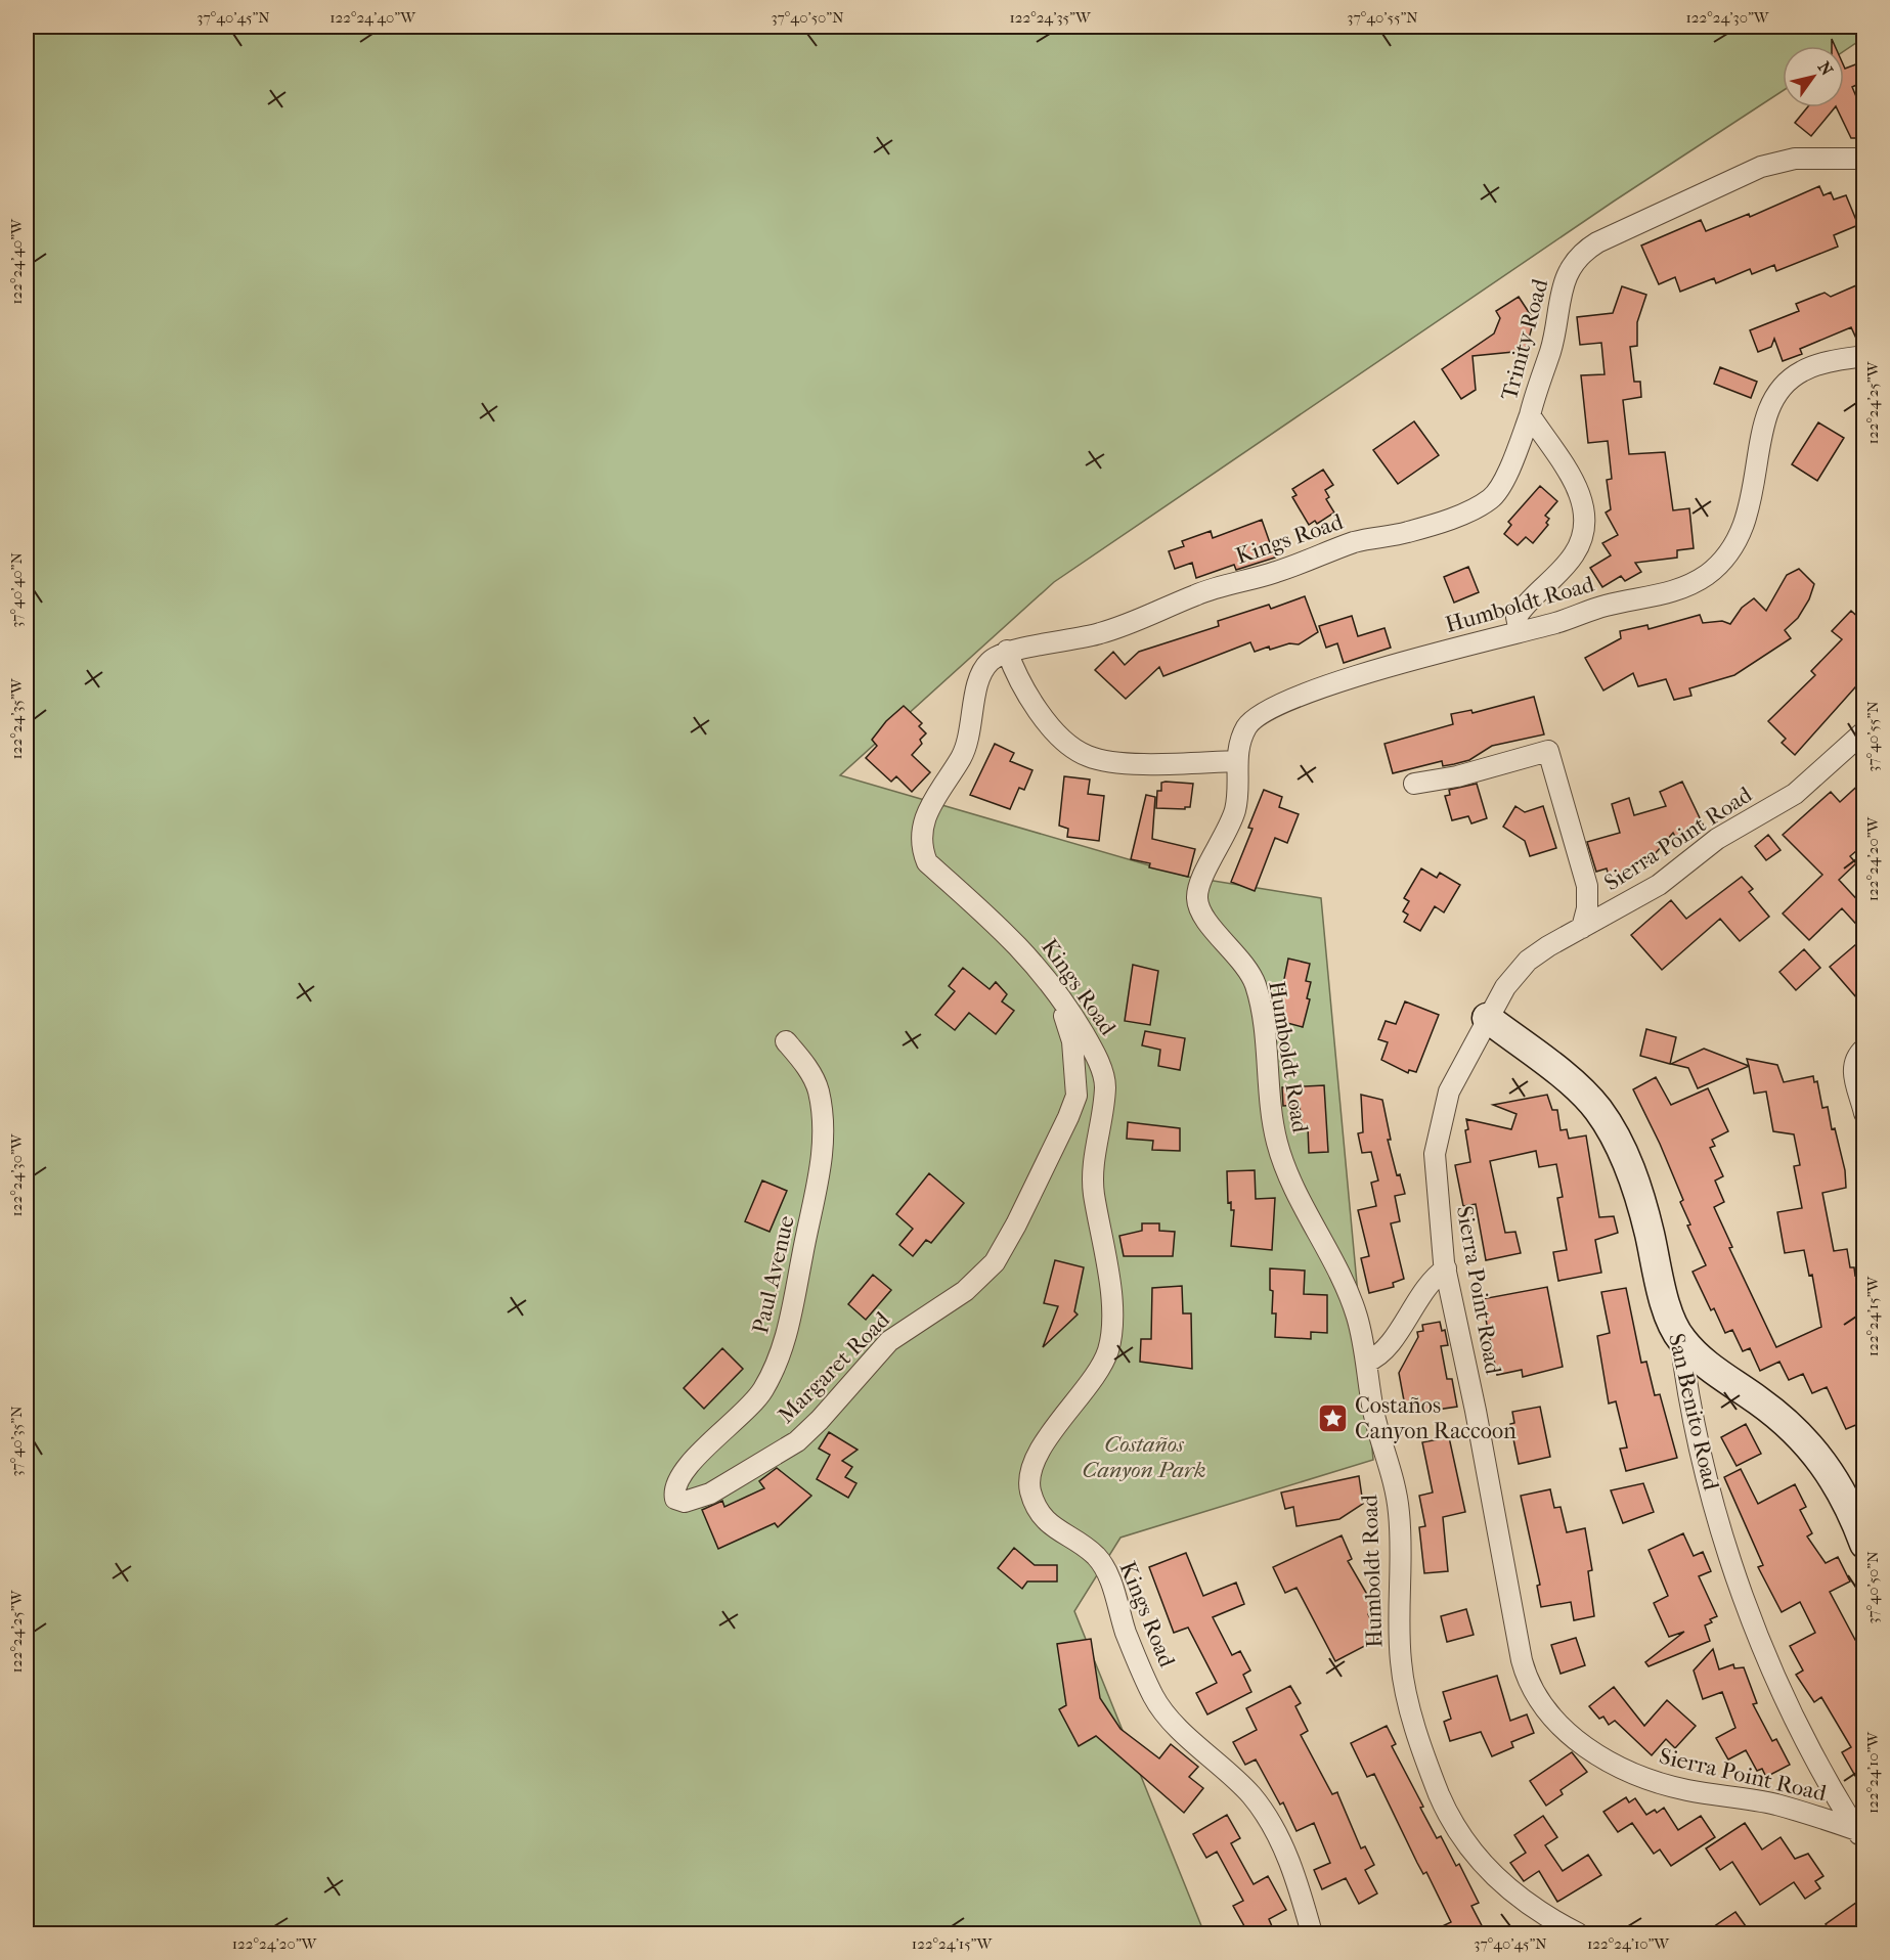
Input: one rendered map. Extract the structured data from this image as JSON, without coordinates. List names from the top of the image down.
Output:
{
  "streets": {
    "street": [
      "Trinity Road",
      "Kings Road",
      "Humboldt Road",
      "Sierra Point Road",
      "Paul Avenue",
      "Margaret Road",
      "San Benito Road"
    ]
  },
  "crossings": [
    ["Trinity Road", "Kings Road"],
    ["Trinity Road", "Humboldt Road"],
    ["Kings Road", "Margaret Road"],
    ["Sierra Point Road", "San Benito Road"],
    ["Paul Avenue", "Margaret Road"]
  ],
  "parks": ["Costaños Canyon Park"],
  "places": {
    "place": ["Costaños Canyon Raccoon"]
  },
  "north": "top right",
  "coordinates": [
    "37°40'45\"N",
    "122°24'40\"W",
    "37°40'50\"N",
    "122°24'35\"W",
    "37°40'55\"N",
    "122°24'30\"W",
    "122°24'25\"W",
    "37°40'40\"N",
    "122°24'20\"W",
    "122°24'15\"W",
    "37°40'35\"N",
    "122°24'10\"W"
  ]
}
